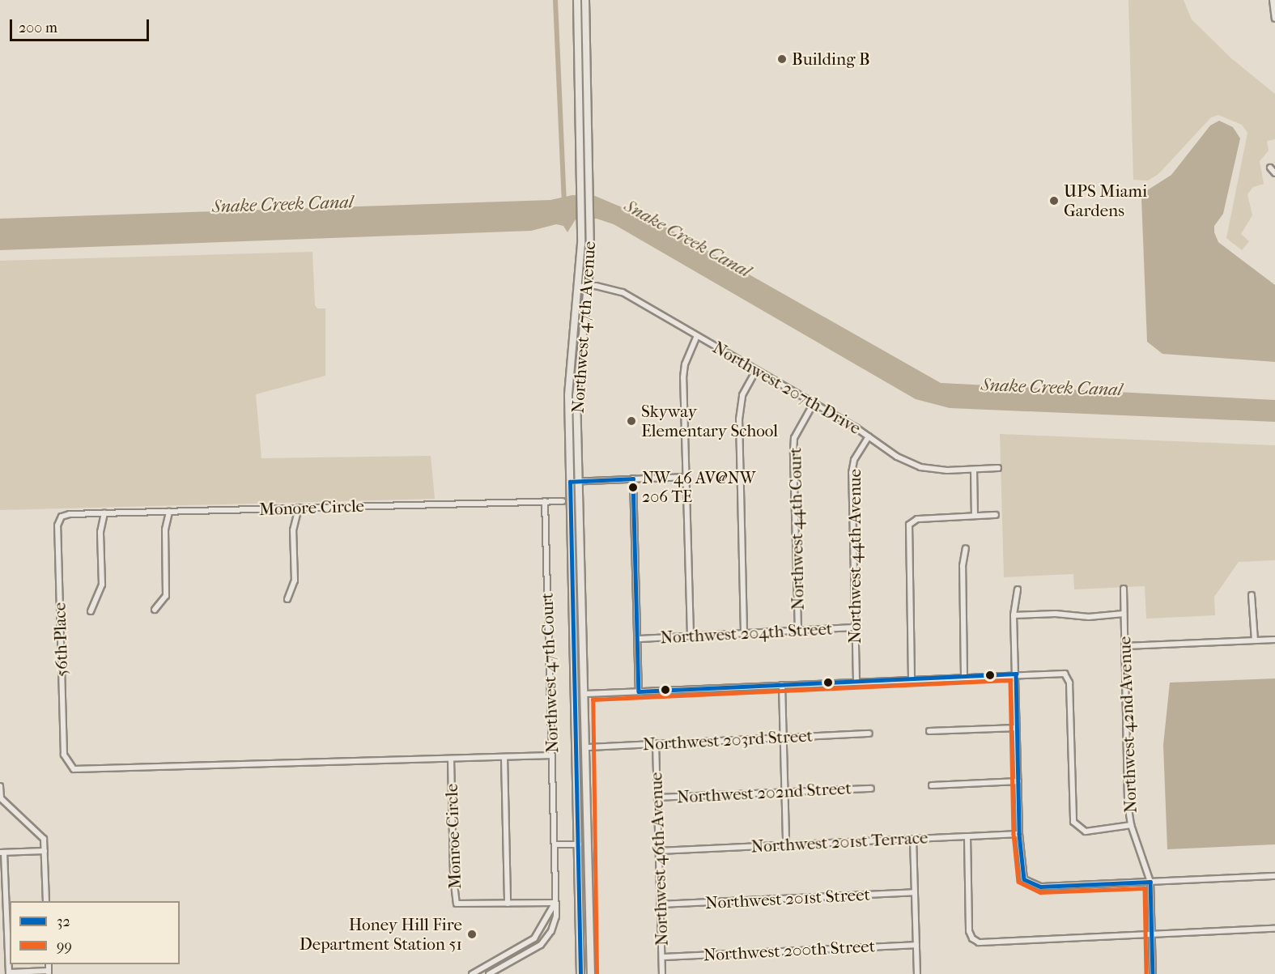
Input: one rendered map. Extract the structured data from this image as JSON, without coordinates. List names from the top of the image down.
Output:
{
  "streets": {
    "main road": ["Northwest 47th Avenue"],
    "street": [
      "Northwest 207th Drive",
      "Monore Circle",
      "Northwest 44th Court",
      "Northwest 44th Avenue",
      "Northwest 204th Street",
      "56th Place",
      "Northwest 47th Court",
      "Northwest 42nd Avenue",
      "Northwest 203rd Street",
      "Northwest 202nd Street",
      "Monroe Circle",
      "Northwest 201st Terrace",
      "Northwest 46th Avenue",
      "Northwest 201st Street",
      "Northwest 200th Street"
    ]
  },
  "crossings": [
    ["Northwest 47th Avenue", "Northwest 207th Drive"],
    ["Northwest 47th Avenue", "Northwest 203rd Street"],
    ["Northwest 207th Drive", "Northwest 44th Court"],
    ["Northwest 207th Drive", "Northwest 44th Avenue"],
    ["Monore Circle", "56th Place"],
    ["Monore Circle", "Northwest 47th Court"],
    ["Northwest 44th Court", "Northwest 204th Street"],
    ["Northwest 44th Avenue", "Northwest 204th Street"],
    ["56th Place", "Monroe Circle"],
    ["Northwest 47th Court", "Monroe Circle"],
    ["Northwest 203rd Street", "Northwest 46th Avenue"],
    ["Northwest 202nd Street", "Northwest 46th Avenue"],
    ["Northwest 201st Terrace", "Northwest 46th Avenue"],
    ["Northwest 46th Avenue", "Northwest 201st Street"],
    ["Northwest 46th Avenue", "Northwest 200th Street"]
  ],
  "water": ["Snake Creek Canal"],
  "places": [
    "Building B",
    "UPS Miami Gardens",
    "Skyway Elementary School",
    "NW 46 AV@NW 206 TE",
    "Honey Hill Fire Department Station 51"
  ],
  "lines": ["transit line 32", "transit line 99"],
  "legend": ["32", "99"],
  "scale_bar": "200 m"
}
